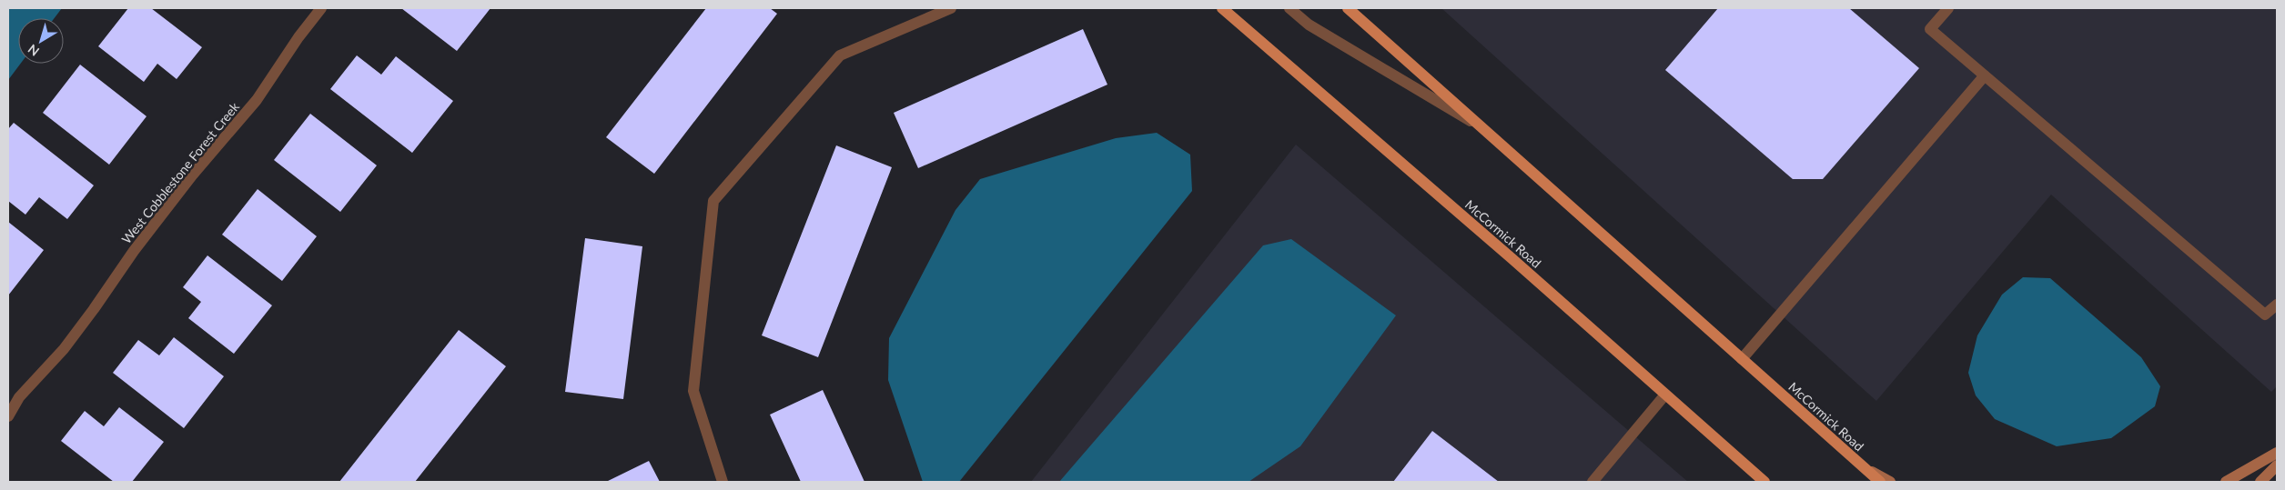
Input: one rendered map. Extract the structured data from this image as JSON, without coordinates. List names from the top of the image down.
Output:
{
  "streets": {
    "main road": ["McCormick Road"],
    "street": ["West Cobblestone Forest Creek"]
  },
  "north": "bottom left"
}
